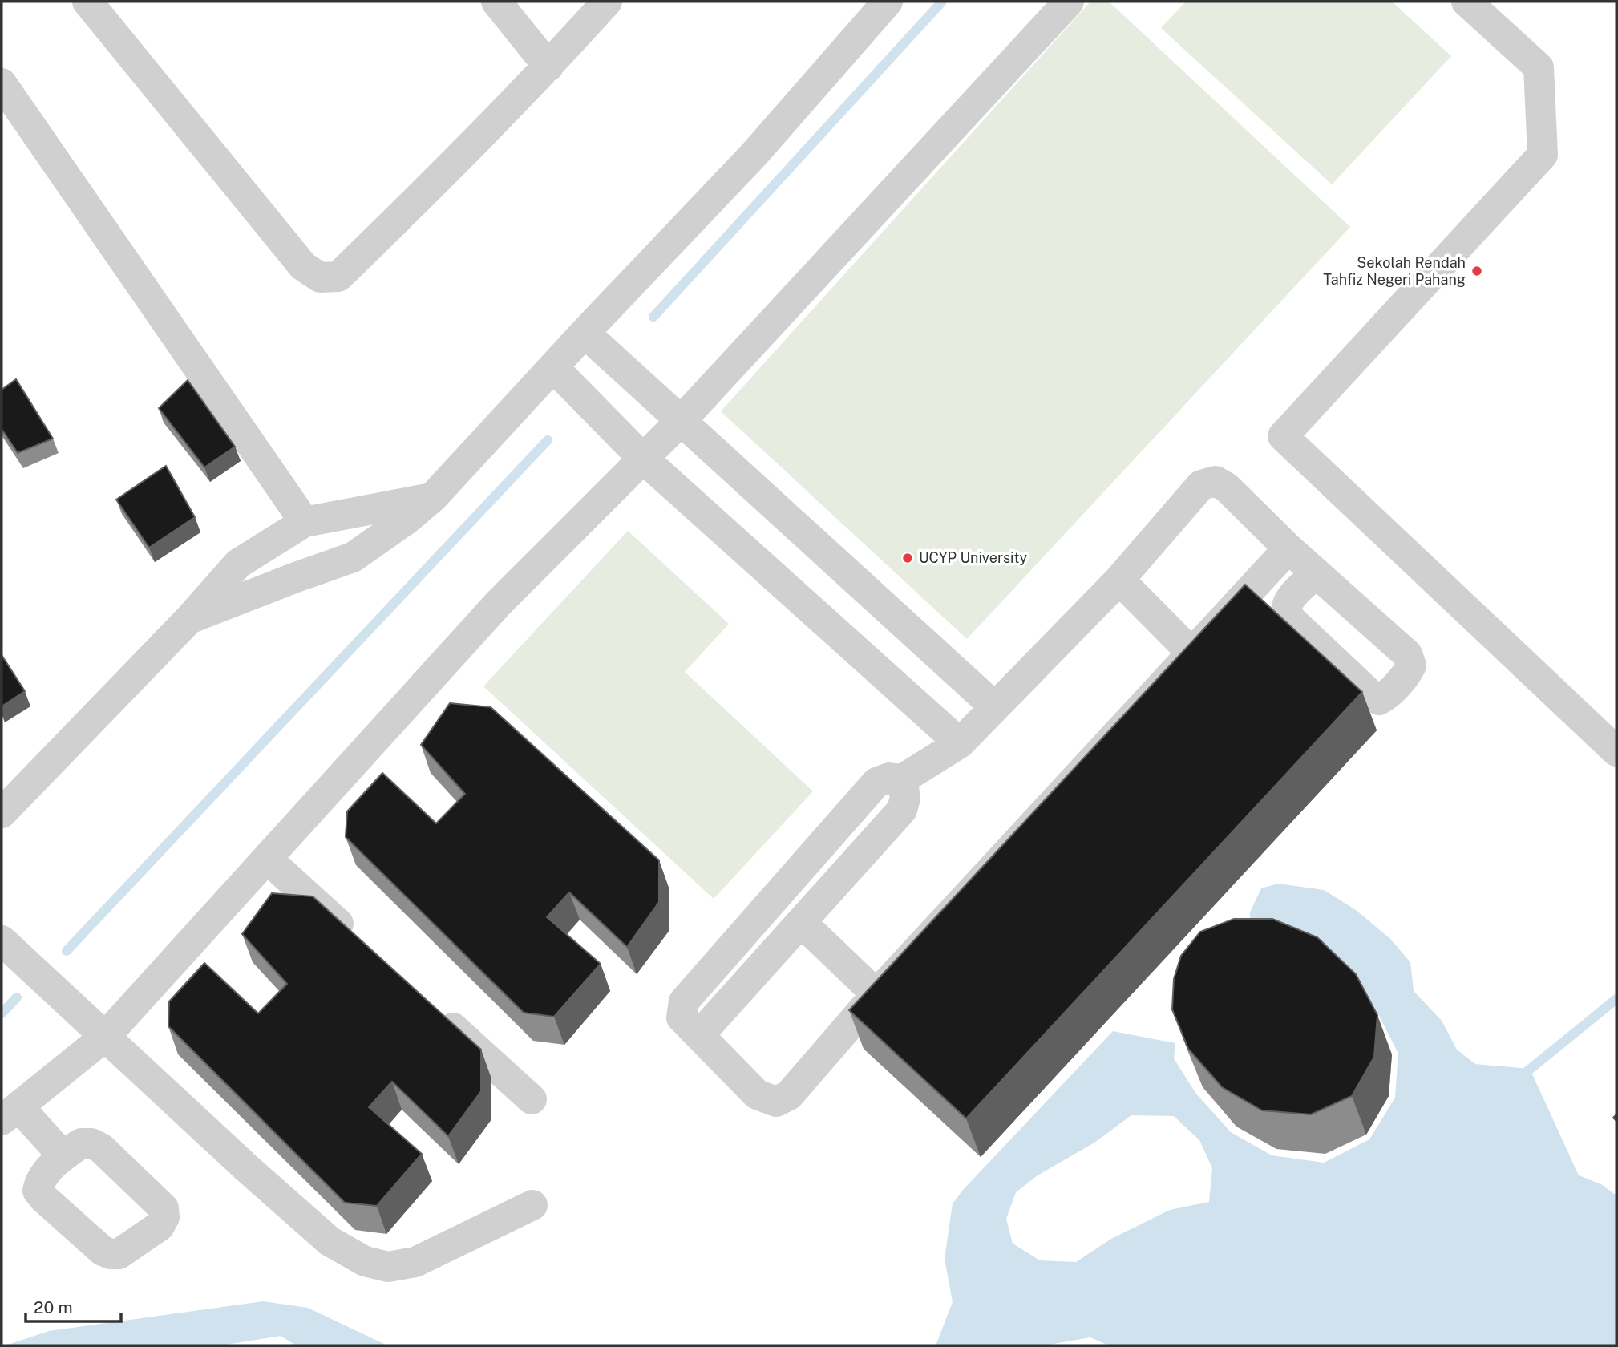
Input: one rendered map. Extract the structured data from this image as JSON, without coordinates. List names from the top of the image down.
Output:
{
  "places": ["Sekolah Rendah Tahfiz Negeri Pahang", "UCYP University"],
  "scale_bar": "20 m"
}
